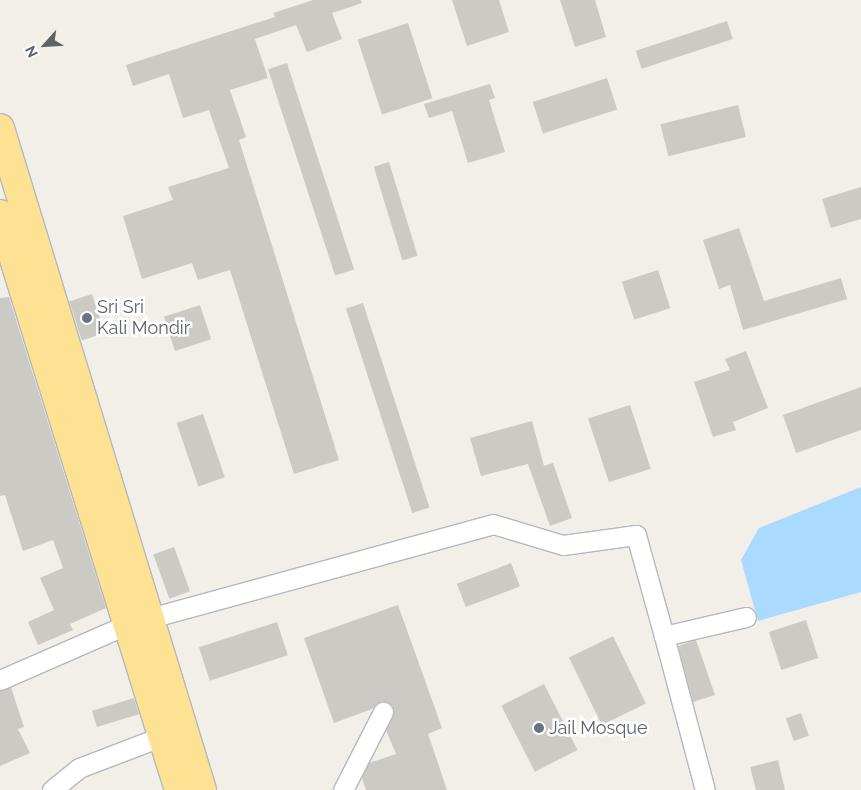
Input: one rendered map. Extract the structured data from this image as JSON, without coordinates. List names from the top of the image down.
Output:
{
  "places": ["Sri Sri Kali Mondir", "Jail Mosque"],
  "north": "bottom left"
}
